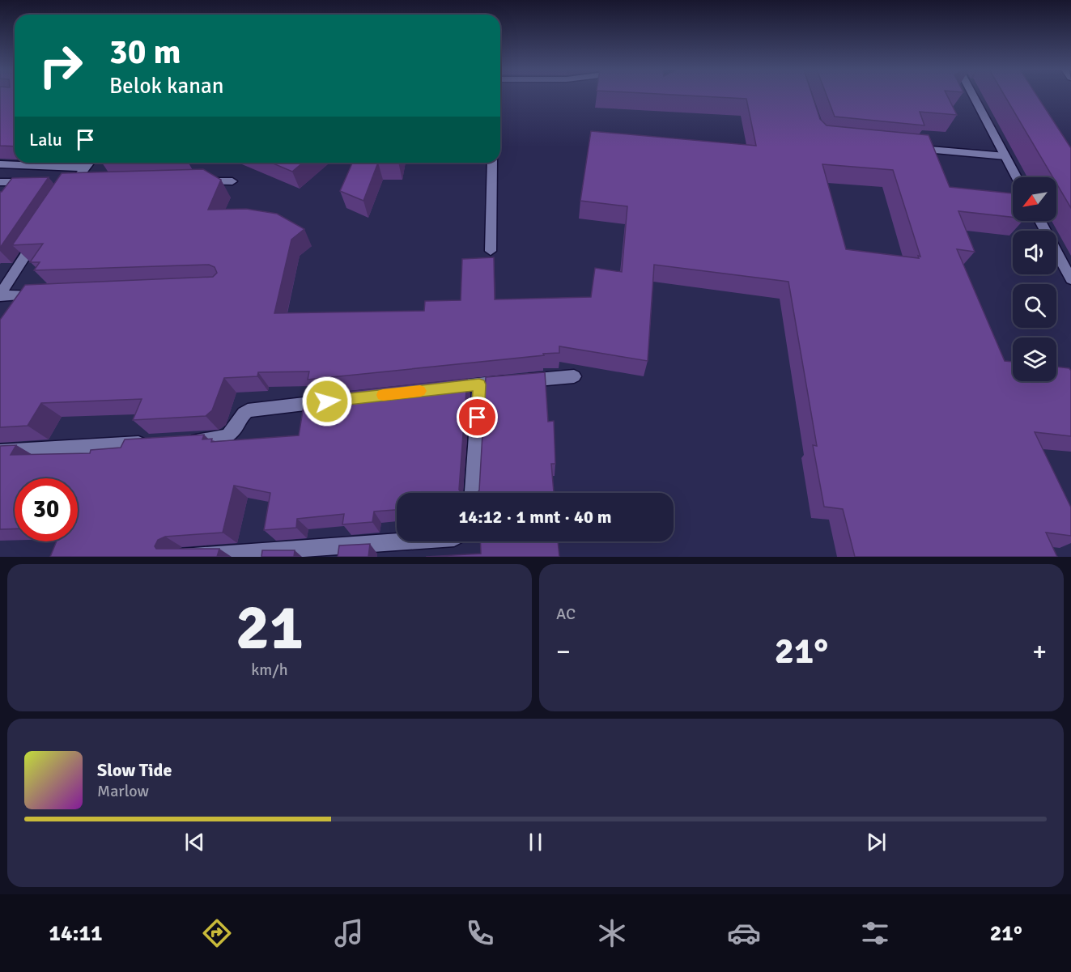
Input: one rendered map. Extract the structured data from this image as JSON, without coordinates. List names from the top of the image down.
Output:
{
  "north": "bottom left",
  "page": {
    "turn": ["30 m", "Belok kanan"],
    "then": "Lalu",
    "limit": "30",
    "trip": "14:12 · 1 mnt · 40 m",
    "tile": [
      ["21", "km/h"],
      "AC"
    ],
    "heat": ["−", "21°", "+"],
    "song": ["Slow Tide", "Marlow"],
    "tabs": ["14:11", "21°"]
  }
}
